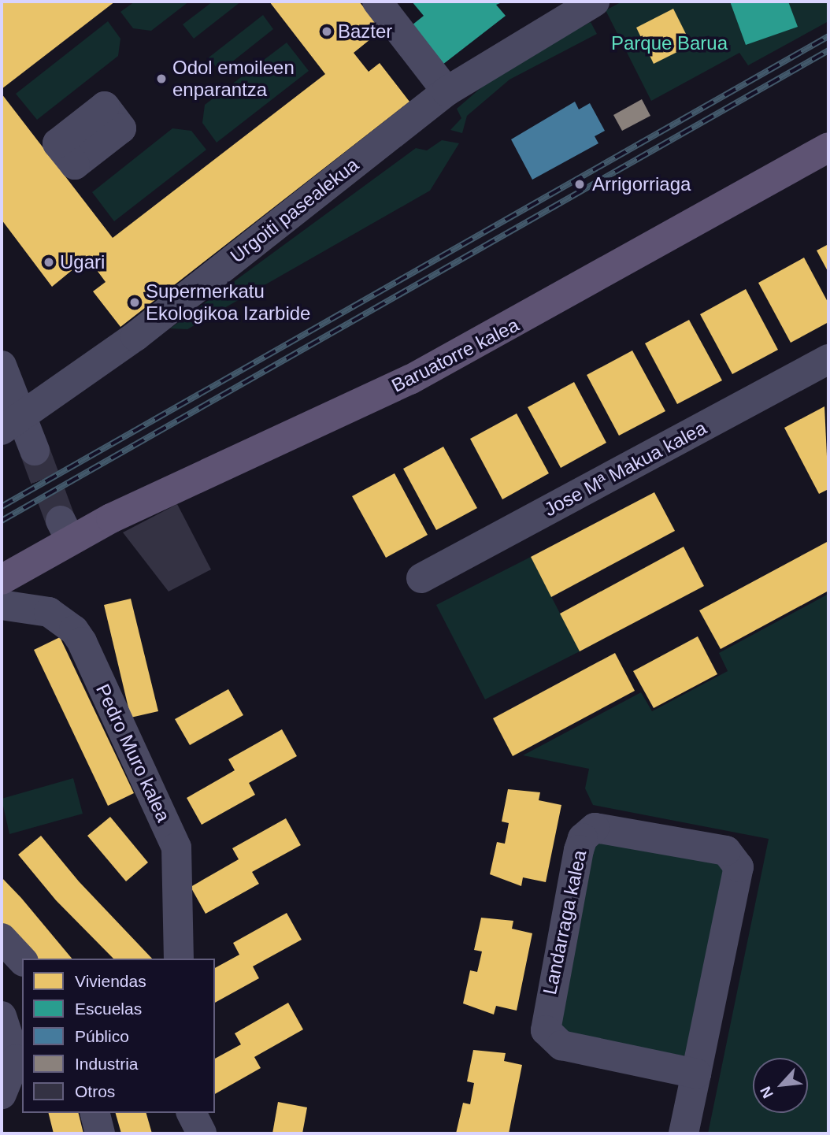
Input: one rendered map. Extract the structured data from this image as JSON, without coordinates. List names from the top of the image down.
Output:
{
  "streets": {
    "main road": ["Baruatorre kalea"],
    "street": [
      "Urgoiti pasealekua",
      "Jose Mª Makua kalea",
      "Pedro Muro kalea",
      "Landarraga kalea"
    ]
  },
  "parks": ["Parque Barua"],
  "places": [
    "Bazter",
    "Odol emoileen enparantza",
    "Arrigorriaga",
    "Ugari",
    "Supermerkatu Ekologikoa Izarbide"
  ],
  "legend": [
    "Viviendas",
    "Escuelas",
    "Público",
    "Industria",
    "Otros"
  ],
  "north": "bottom left"
}
